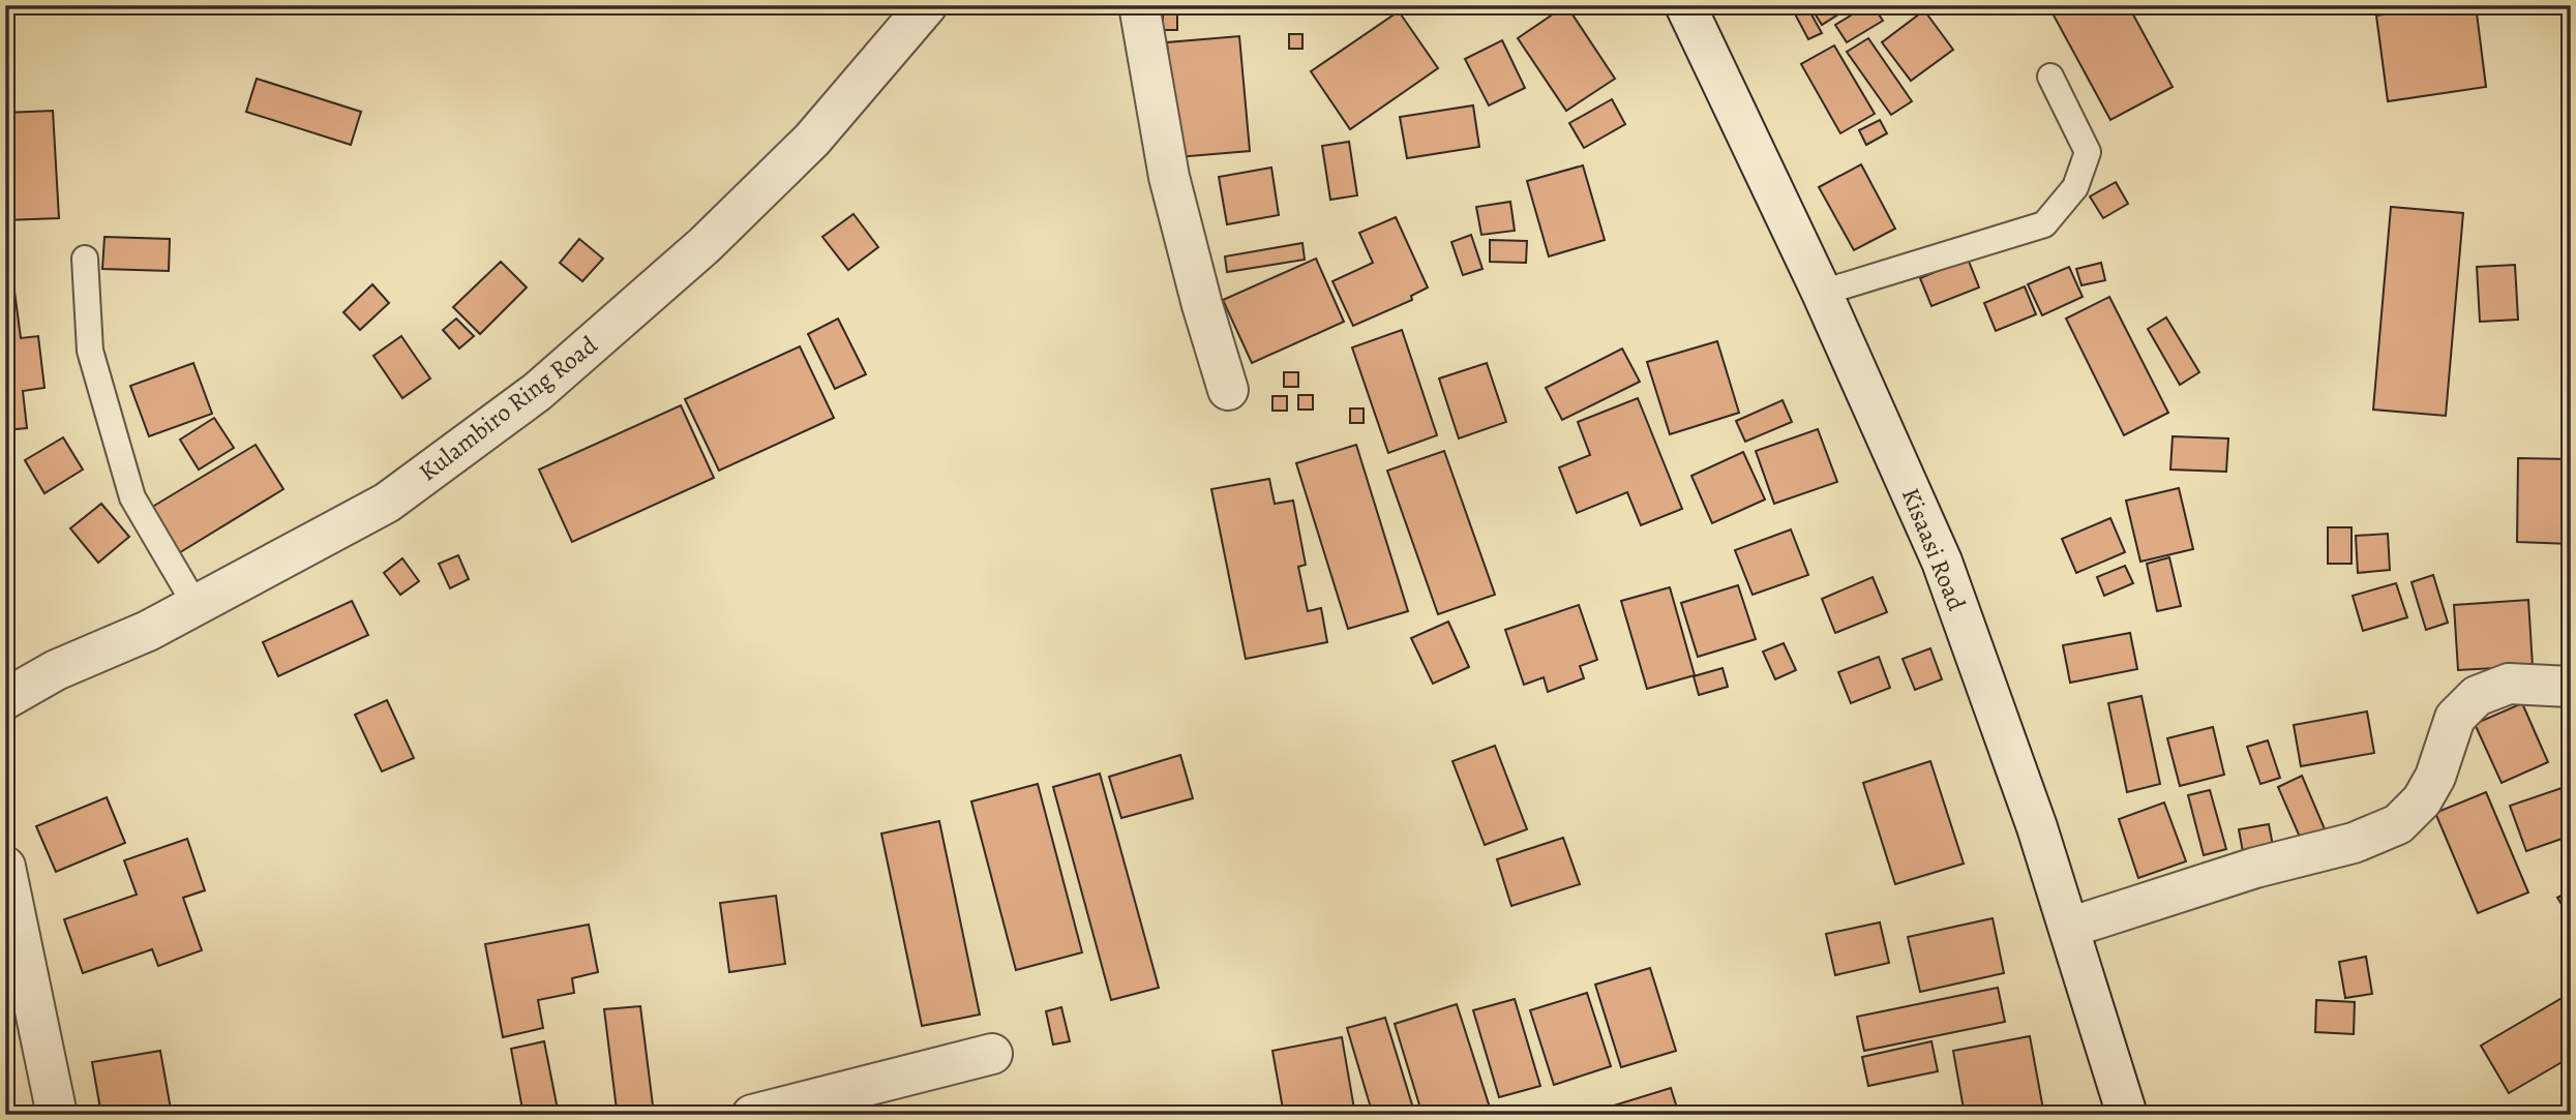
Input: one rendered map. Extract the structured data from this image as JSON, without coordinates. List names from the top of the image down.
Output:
{
  "streets": {
    "street": ["Kulambiro Ring Road", "Kisaasi Road"]
  }
}
